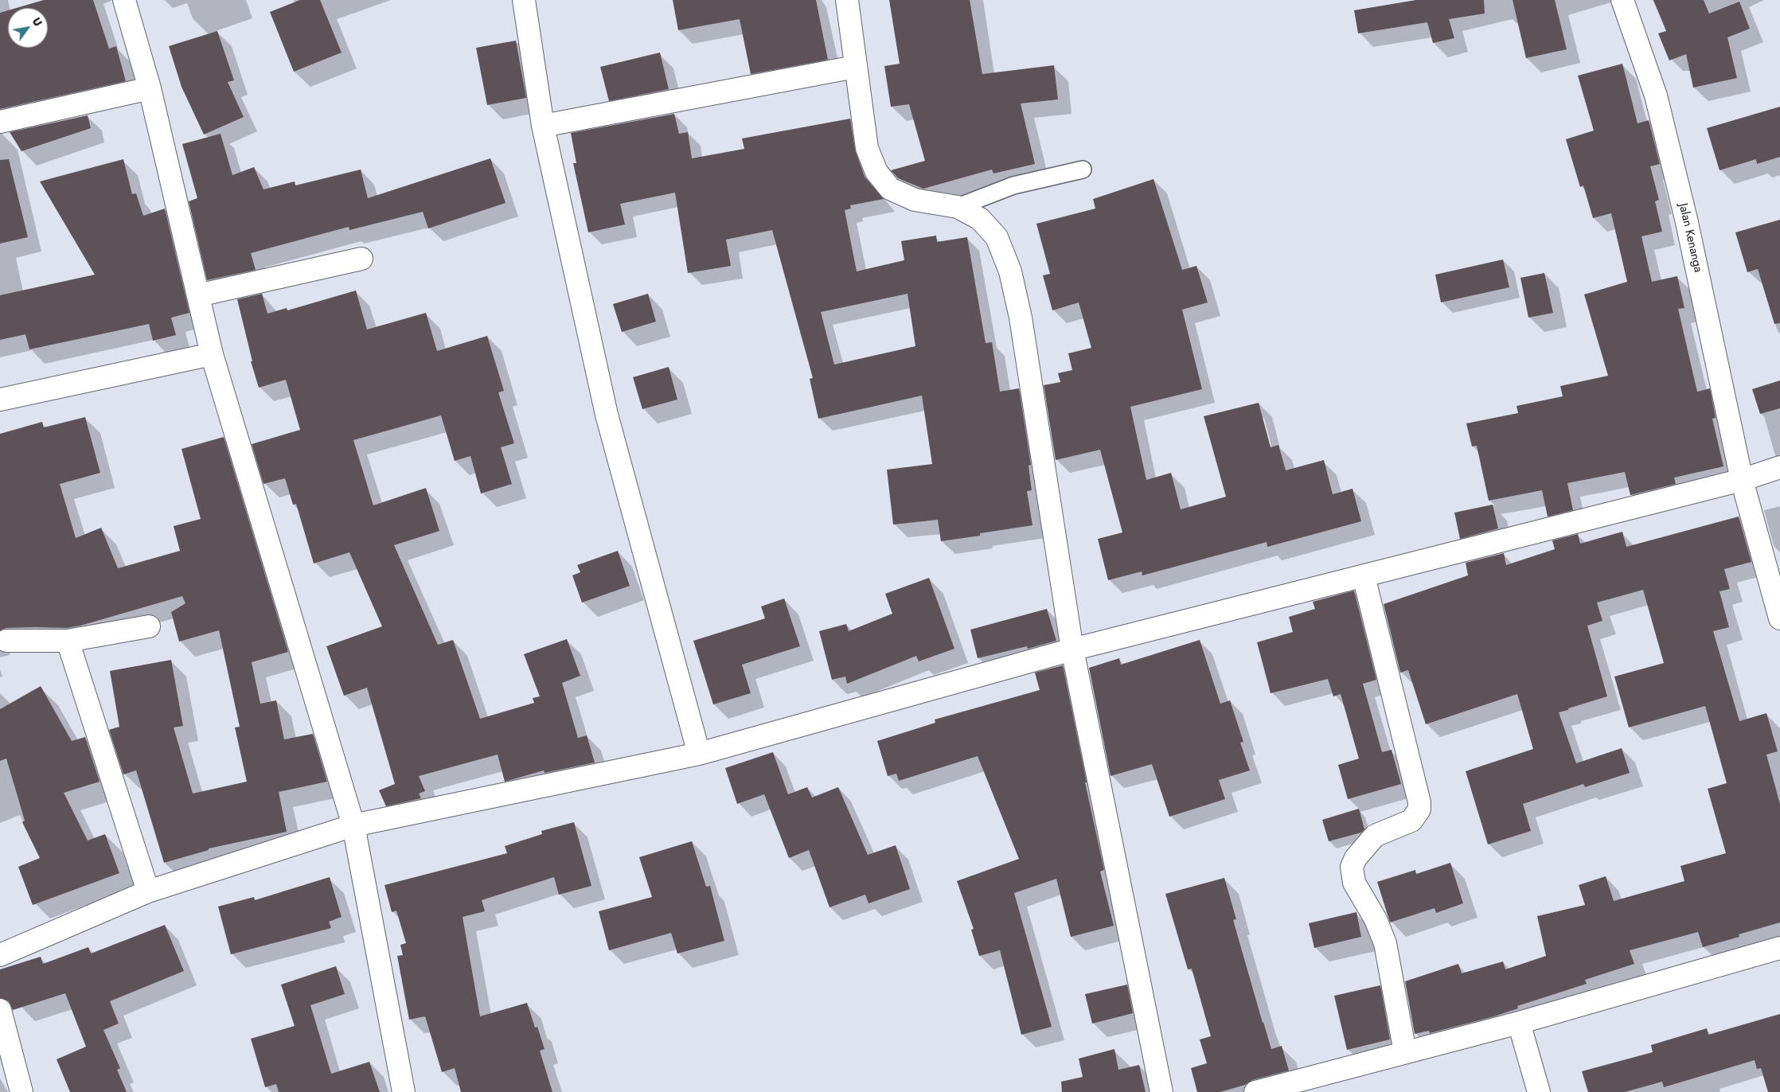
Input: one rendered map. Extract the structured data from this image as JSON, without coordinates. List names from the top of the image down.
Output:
{
  "streets": {
    "street": ["Jalan Kenanga"]
  },
  "north": "top right"
}
